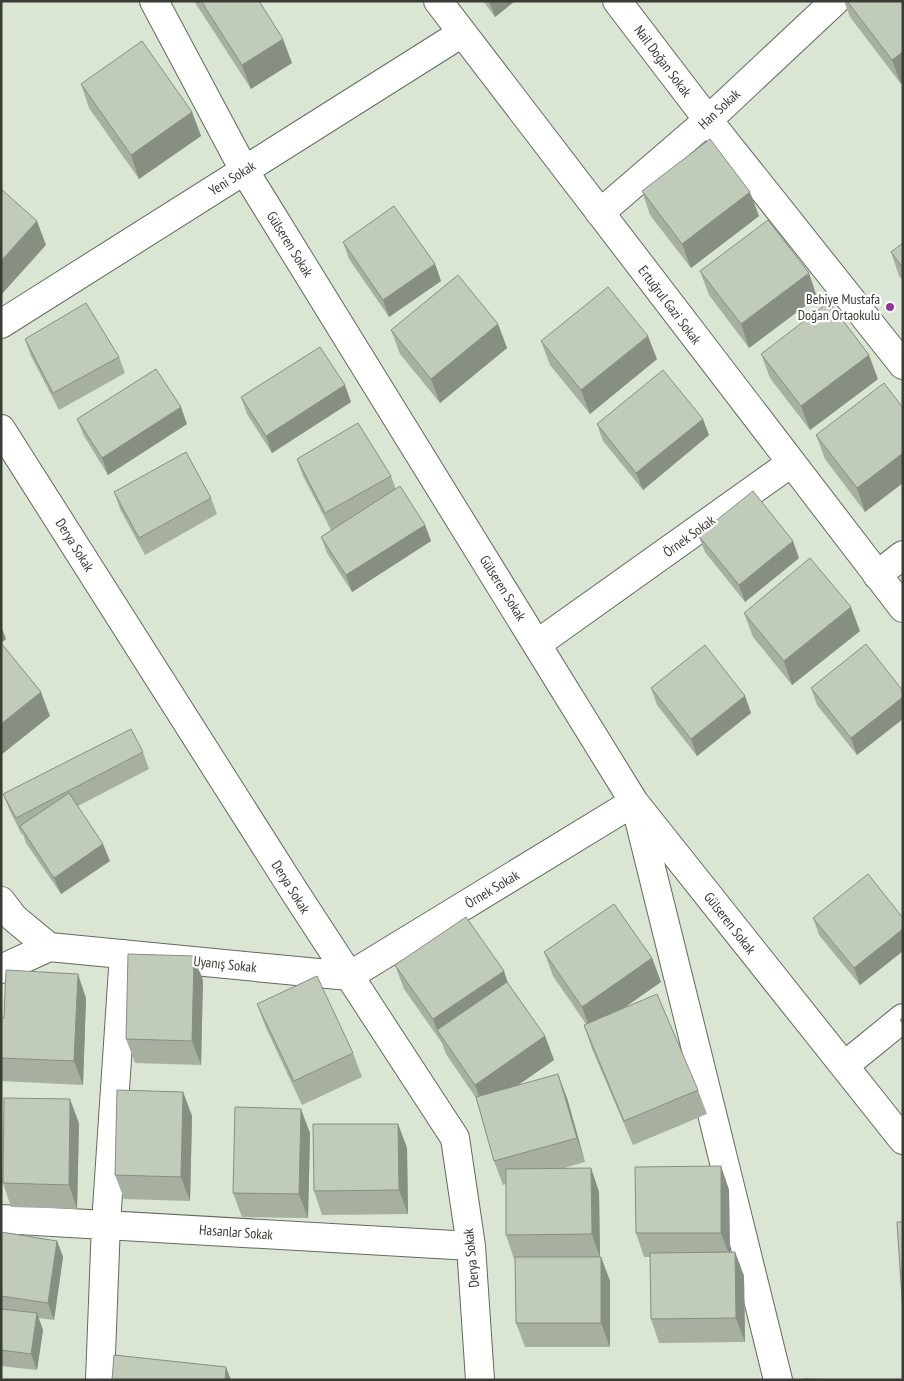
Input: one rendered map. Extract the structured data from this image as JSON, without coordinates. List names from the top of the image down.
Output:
{
  "streets": {
    "street": [
      "Nail Doğan Sokak",
      "Han Sokak",
      "Yeni Sokak",
      "Gülseren Sokak",
      "Ertuğrul Gazi Sokak",
      "Örnek Sokak",
      "Derya Sokak",
      "Uyanış Sokak",
      "Hasanlar Sokak"
    ]
  },
  "crossings": [
    ["Nail Doğan Sokak", "Han Sokak"],
    ["Han Sokak", "Ertuğrul Gazi Sokak"],
    ["Yeni Sokak", "Gülseren Sokak"],
    ["Yeni Sokak", "Ertuğrul Gazi Sokak"],
    ["Gülseren Sokak", "Örnek Sokak"],
    ["Ertuğrul Gazi Sokak", "Örnek Sokak"],
    ["Örnek Sokak", "Derya Sokak"],
    ["Örnek Sokak", "Uyanış Sokak"],
    ["Derya Sokak", "Uyanış Sokak"],
    ["Derya Sokak", "Hasanlar Sokak"]
  ],
  "places": ["Behiye Mustafa Doğan Ortaokulu"]
}
